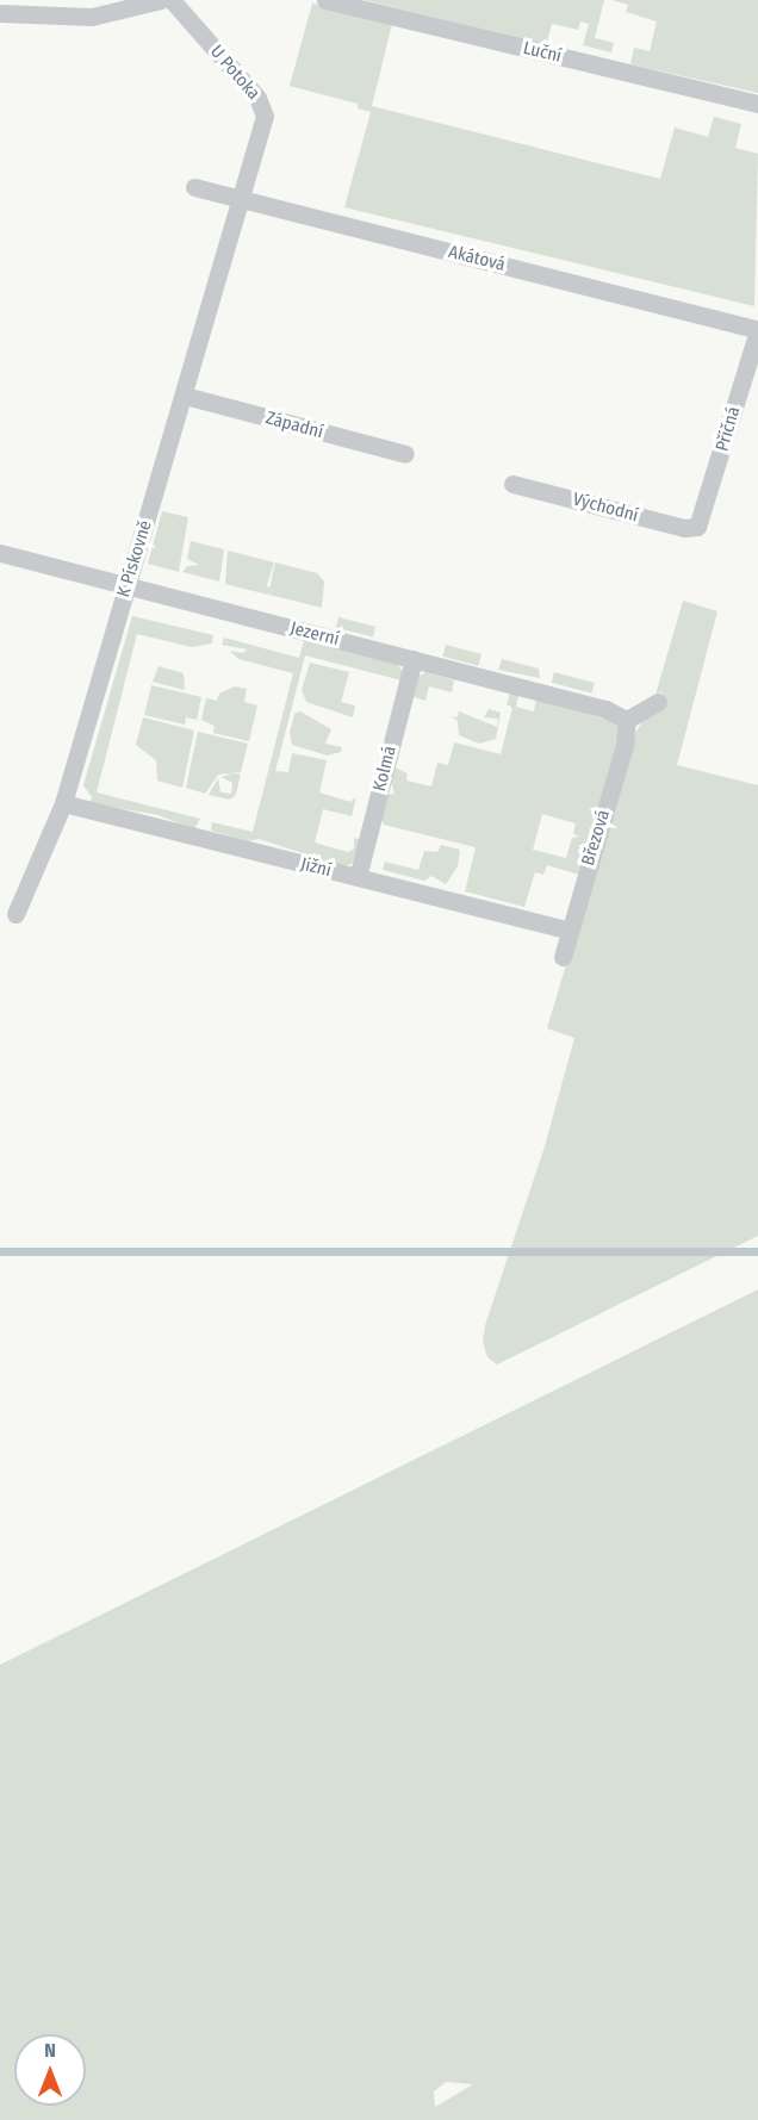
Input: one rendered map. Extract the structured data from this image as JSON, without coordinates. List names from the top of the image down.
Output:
{
  "streets": {
    "street": [
      "Luční",
      "U Potoka",
      "Akátová",
      "Západní",
      "Příčná",
      "Východní",
      "K Pískovně",
      "Jezerní",
      "Kolmá",
      "Březová",
      "Jižní"
    ]
  },
  "crossings": [
    ["U Potoka", "Akátová"],
    ["U Potoka", "K Pískovně"],
    ["Akátová", "Příčná"],
    ["Akátová", "K Pískovně"],
    ["Západní", "K Pískovně"],
    ["Příčná", "Východní"],
    ["K Pískovně", "Jezerní"],
    ["K Pískovně", "Jižní"],
    ["Jezerní", "Kolmá"],
    ["Jezerní", "Březová"],
    ["Kolmá", "Jižní"],
    ["Březová", "Jižní"]
  ],
  "north": "top"
}
